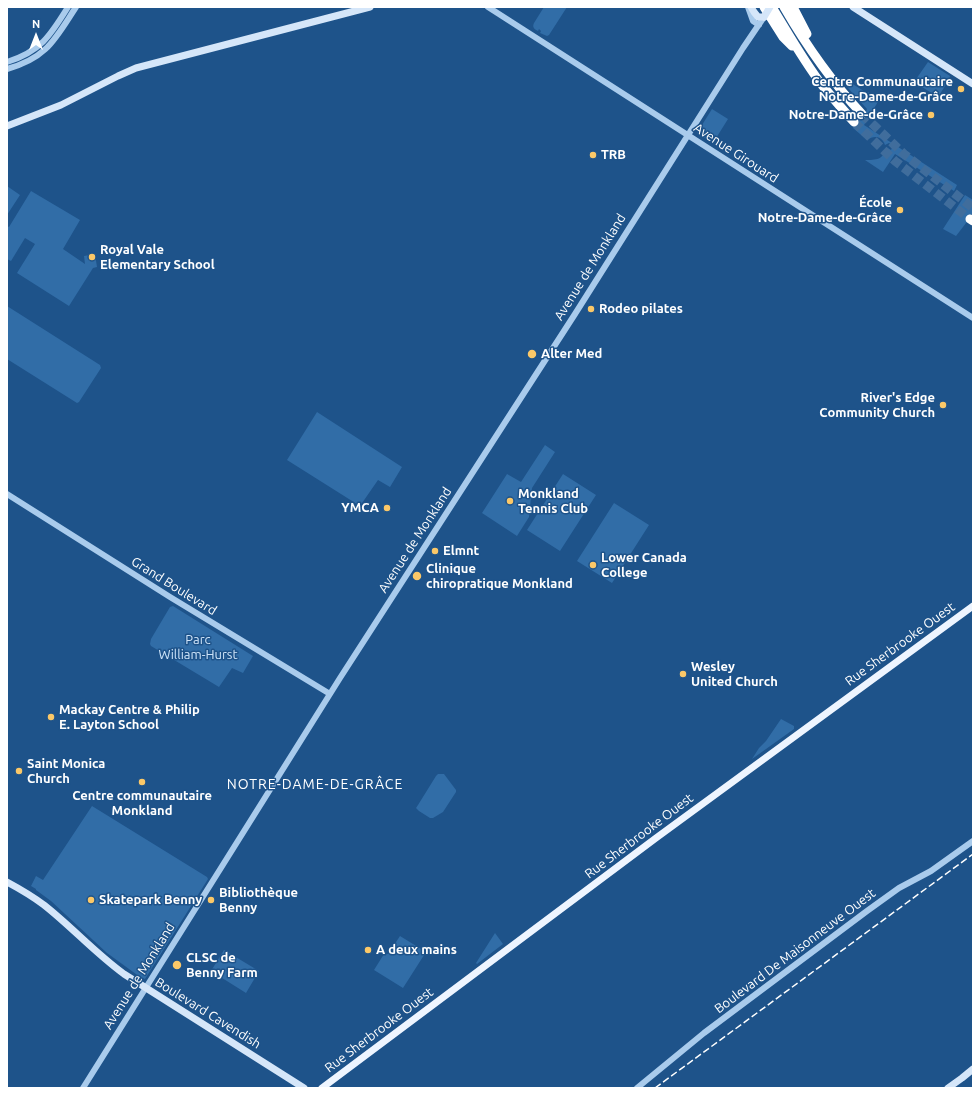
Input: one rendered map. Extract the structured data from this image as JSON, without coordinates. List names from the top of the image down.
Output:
{
  "streets": {
    "main road": ["Avenue de Monkland", "Rue Sherbrooke Ouest", "Boulevard Cavendish"],
    "street": ["Avenue Girouard", "Grand Boulevard", "Boulevard De Maisonneuve Ouest"]
  },
  "crossings": [
    ["Avenue Girouard", "Avenue de Monkland"],
    ["Avenue de Monkland", "Grand Boulevard"],
    ["Avenue de Monkland", "Boulevard Cavendish"]
  ],
  "districts": ["NOTRE-DAME-DE-GRÂCE"],
  "parks": ["Parc William-Hurst"],
  "places": [
    "Centre Communautaire Notre-Dame-de-Grâce",
    "Notre-Dame-de-Grâce",
    "TRB",
    "École Notre-Dame-de-Grâce",
    "Royal Vale Elementary School",
    "Rodeo pilates",
    "Alter Med",
    "River's Edge Community Church",
    "Monkland Tennis Club",
    "YMCA",
    "Elmnt",
    "Lower Canada College",
    "Clinique chiropratique Monkland",
    "Wesley United Church",
    "Mackay Centre & Philip E. Layton School",
    "Saint Monica Church",
    "Centre communautaire Monkland",
    "Skatepark Benny",
    "Bibliothèque Benny",
    "A deux mains",
    "CLSC de Benny Farm"
  ],
  "north": "top"
}
